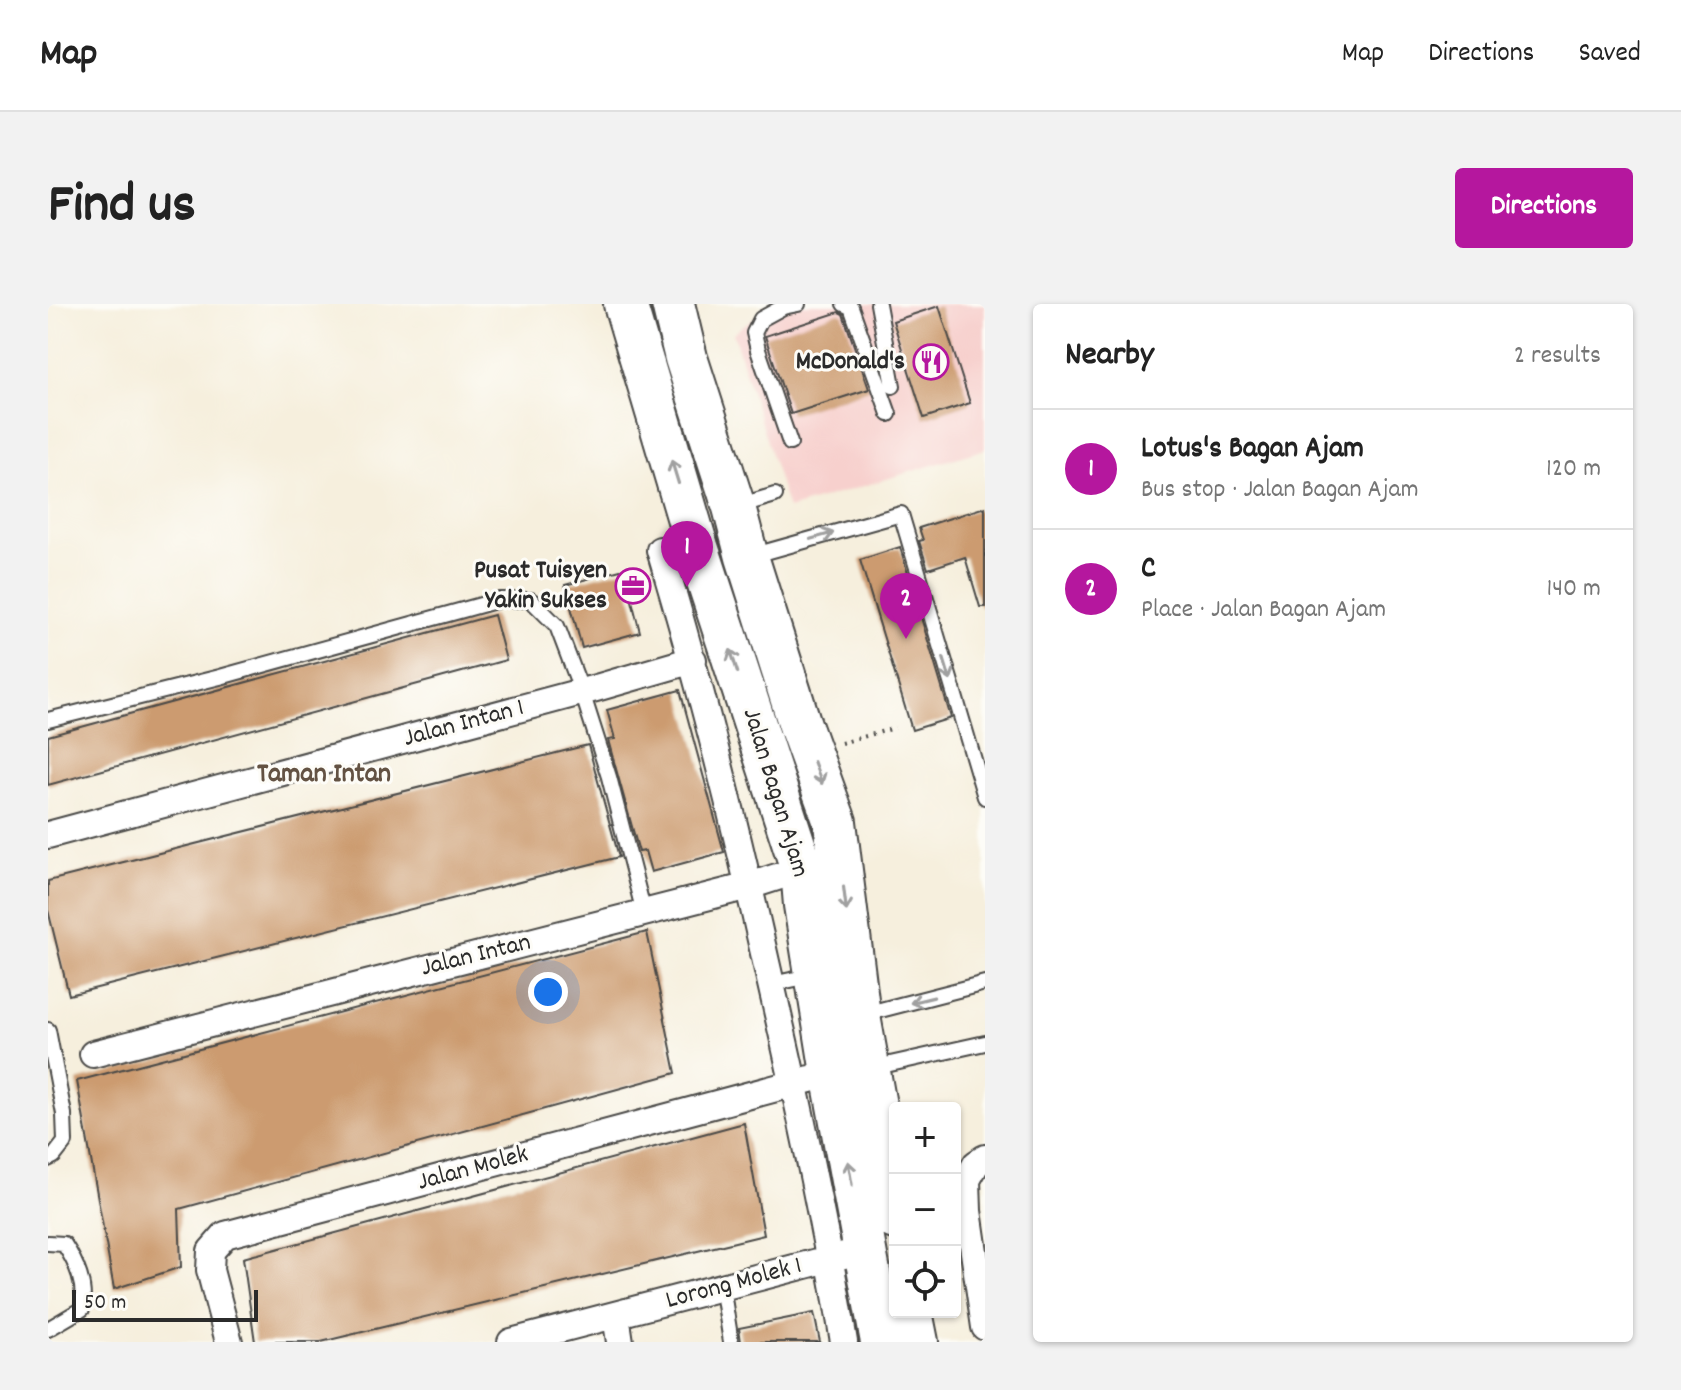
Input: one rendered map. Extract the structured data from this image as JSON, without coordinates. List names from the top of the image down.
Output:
{
  "streets": {
    "main road": ["Jalan Bagan Ajam"],
    "street": [
      "Jalan Intan 1",
      "Jalan Intan",
      "Jalan Molek",
      "Lorong Molek 1"
    ]
  },
  "crossings": [
    ["Jalan Bagan Ajam", "Jalan Intan"],
    ["Jalan Bagan Ajam", "Jalan Molek"],
    ["Jalan Bagan Ajam", "Lorong Molek 1"]
  ],
  "districts": ["Taman Intan"],
  "places": {
    "restaurant": ["McDonald's"],
    "office": ["Pusat Tuisyen Yakin Sukses"]
  },
  "scale_bar": "50 m",
  "page": {
    "header": "Map",
    "nav": ["Map", "Directions", "Saved"],
    "title": "Find us",
    "buttons": "Directions",
    "heading": ["Nearby", "2 results"],
    "list": [
      {
        "mark": "1",
        "name": "Lotus's Bagan Ajam",
        "note": "Bus stop · Jalan Bagan Ajam",
        "value": "120 m"
      },
      {
        "mark": "2",
        "name": "C",
        "note": "Place · Jalan Bagan Ajam",
        "value": "140 m"
      }
    ],
    "pins": ["1", "2"],
    "map_buttons": ["+", "−"],
    "scale": "50 m"
  }
}
